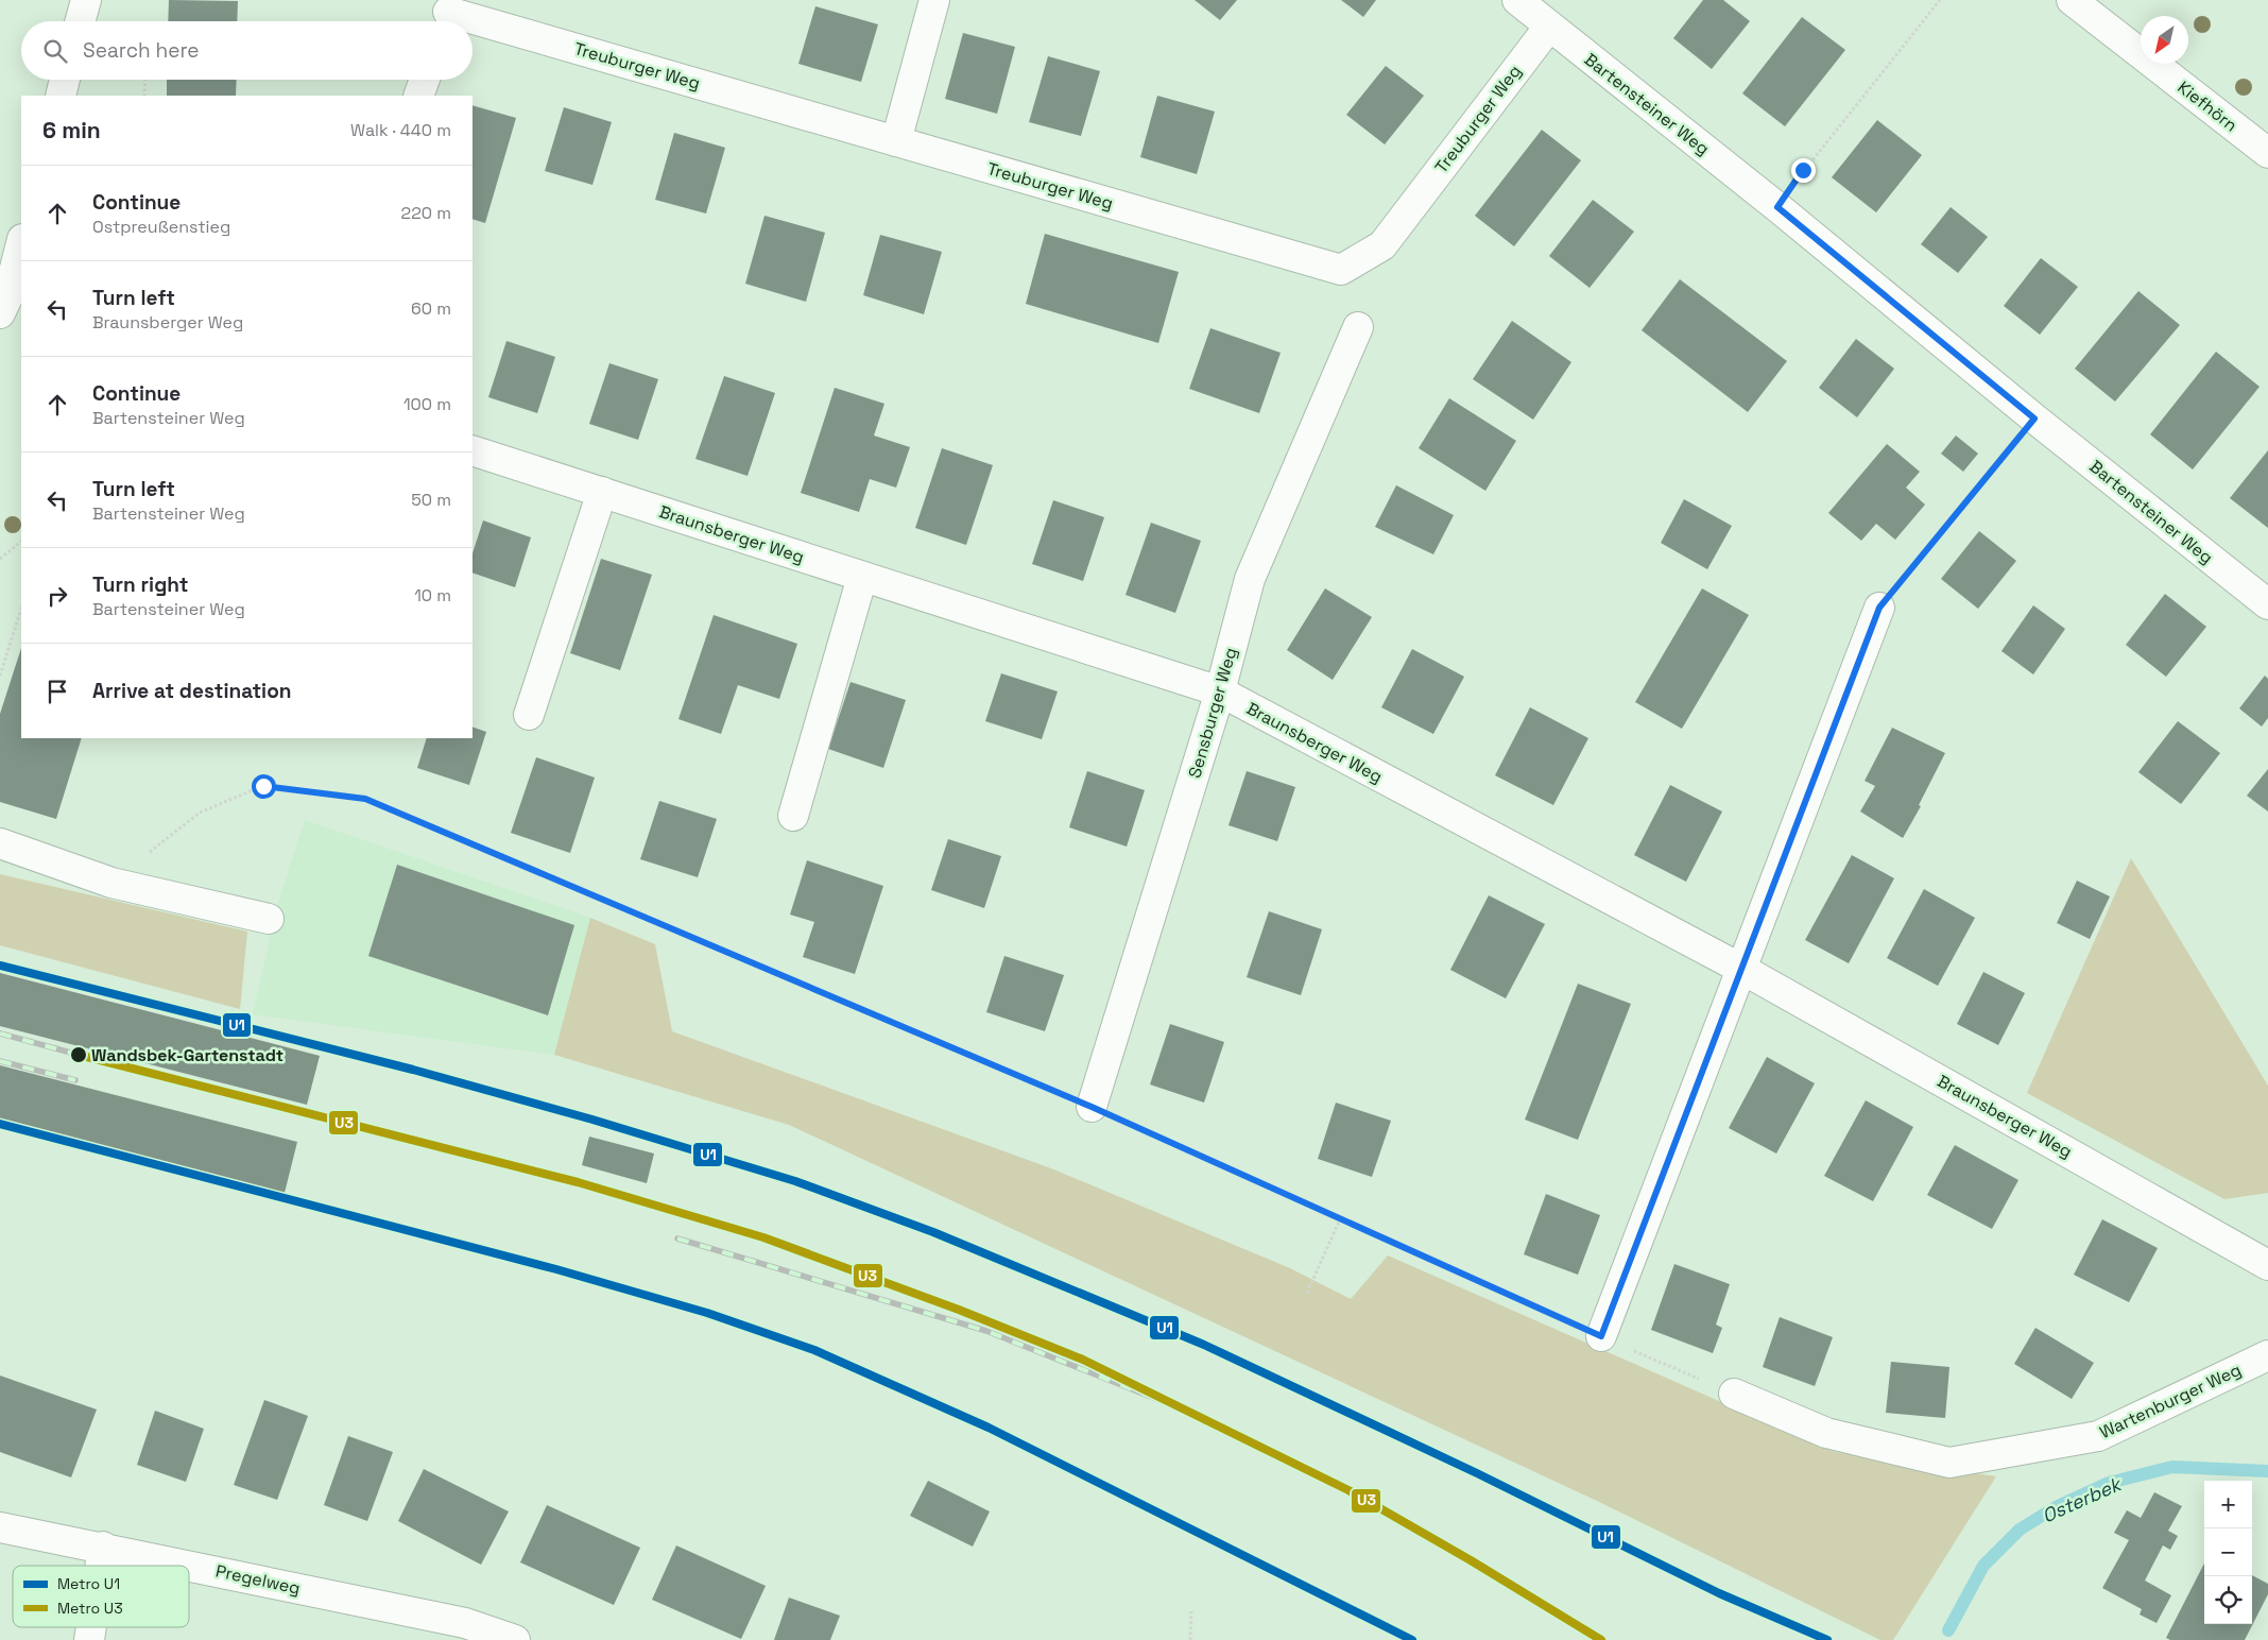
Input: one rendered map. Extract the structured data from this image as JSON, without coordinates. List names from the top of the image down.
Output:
{
  "streets": {
    "street": [
      "Treuburger Weg",
      "Bartensteiner Weg",
      "Kiefhörn",
      "Braunsberger Weg",
      "Sensburger Weg",
      "Wartenburger Weg",
      "Pregelweg"
    ]
  },
  "crossings": [
    ["Treuburger Weg", "Bartensteiner Weg"],
    ["Braunsberger Weg", "Sensburger Weg"]
  ],
  "water": ["Osterbek"],
  "places": ["Wandsbek-Gartenstadt"],
  "lines": ["metro line U1", "metro line U3"],
  "legend": ["Metro U1", "Metro U3"],
  "north": "bottom left",
  "page": {
    "search": "Search here",
    "heading": ["6 min", "Walk · 440 m"],
    "list": [
      ["Continue", "Ostpreußenstieg", "220 m"],
      ["Turn left", "Braunsberger Weg", "60 m"],
      ["Continue", "Bartensteiner Weg", "100 m"],
      ["Turn left", "Bartensteiner Weg", "50 m"],
      ["Turn right", "Bartensteiner Weg", "10 m"],
      "Arrive at destination"
    ],
    "map_buttons": ["+", "−"]
  }
}
